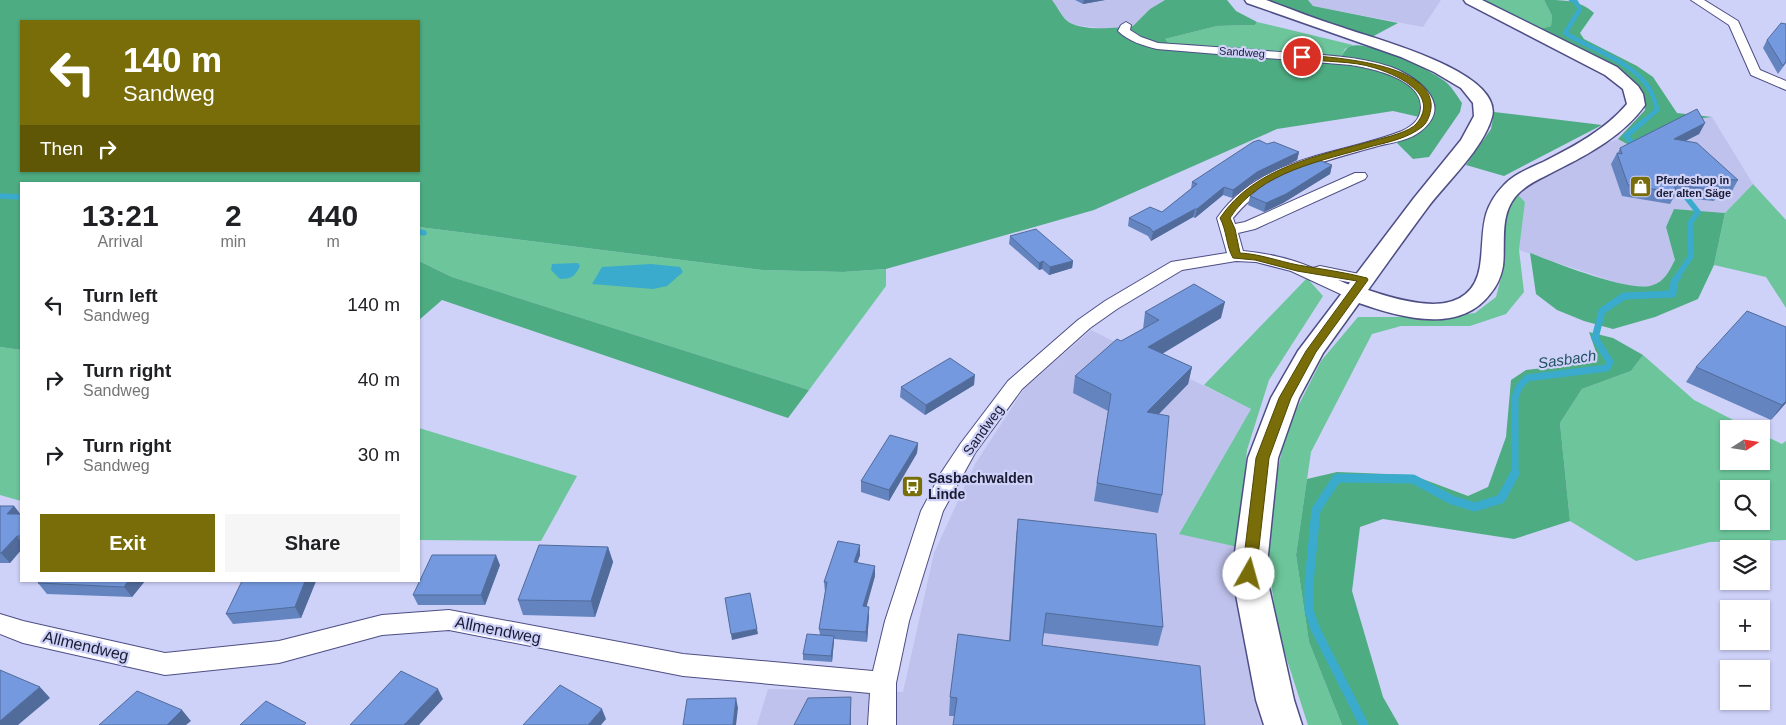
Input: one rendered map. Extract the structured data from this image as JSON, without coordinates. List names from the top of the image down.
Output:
{
  "streets": {
    "street": ["Sandweg", "Allmendweg"]
  },
  "crossings": [
    ["Sandweg", "Allmendweg"]
  ],
  "water": ["Sasbach"],
  "places": {
    "shop": ["Pferdeshop in der alten Säge"],
    "bus stop": ["Sasbachwalden Linde"]
  },
  "north": "right",
  "page": {
    "turn": ["140 m", "Sandweg"],
    "then": "Then",
    "eta": [
      "13:21",
      "Arrival",
      "2",
      "min",
      "440",
      "m"
    ],
    "list": [
      {
        "name": "Turn left",
        "note": "Sandweg",
        "value": "140 m"
      },
      {
        "name": "Turn right",
        "note": "Sandweg",
        "value": "40 m"
      },
      {
        "name": "Turn right",
        "note": "Sandweg",
        "value": "30 m"
      }
    ],
    "map_buttons": ["+", "−"],
    "buttons": ["Exit", "Share"]
  }
}
